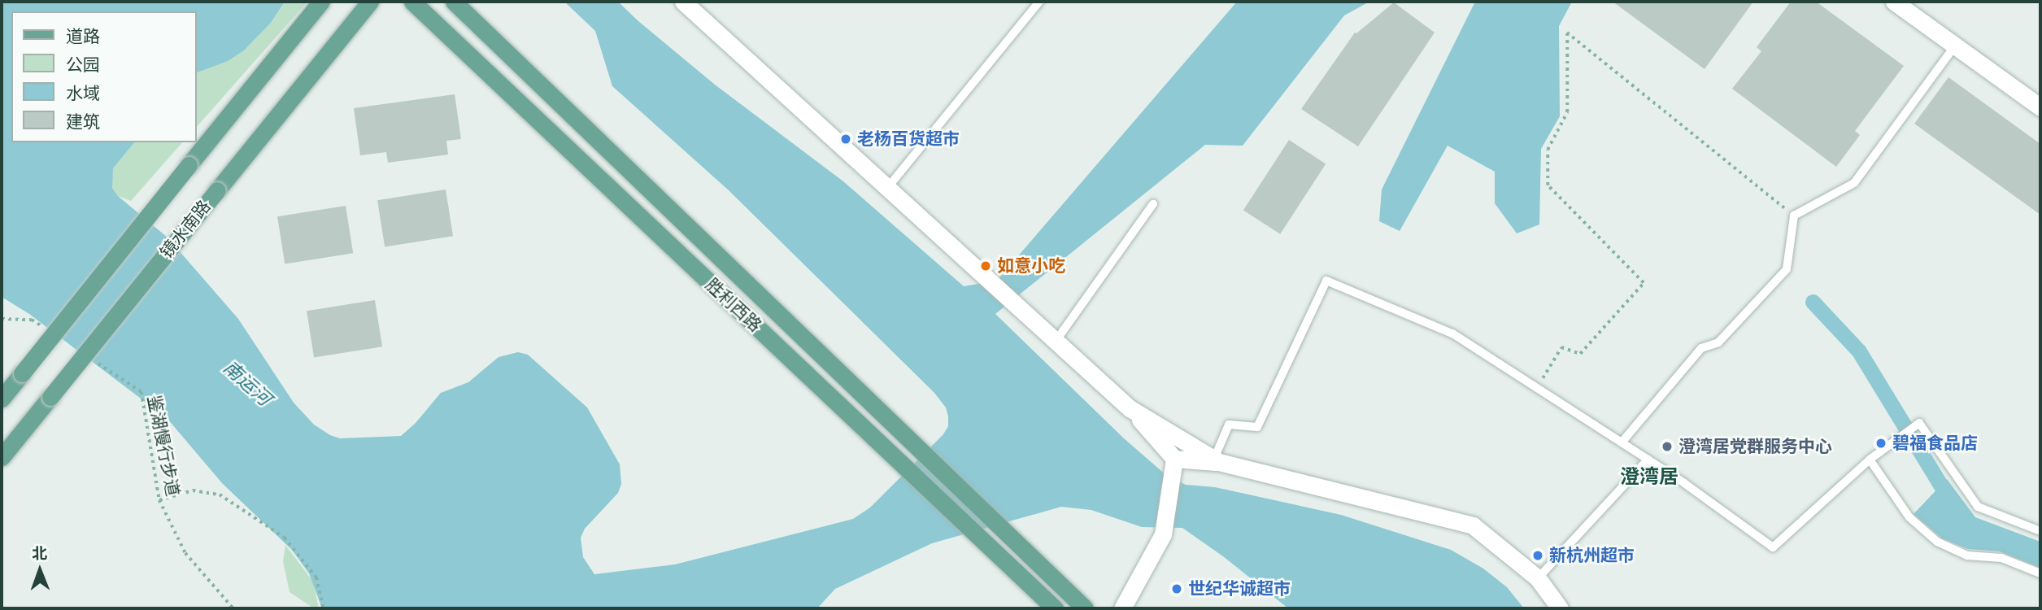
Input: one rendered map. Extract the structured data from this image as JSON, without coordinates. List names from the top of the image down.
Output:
{
  "streets": {
    "main road": ["镜水南路", "胜利西路"],
    "path": ["鉴湖慢行步道"]
  },
  "districts": ["澄湾居"],
  "water": ["南运河"],
  "places": [
    "老杨百货超市",
    "如意小吃",
    "碧福食品店",
    "澄湾居党群服务中心",
    "新杭州超市",
    "世纪华诚超市"
  ],
  "legend": [
    "道路",
    "公园",
    "水域",
    "建筑"
  ],
  "north": "top"
}
